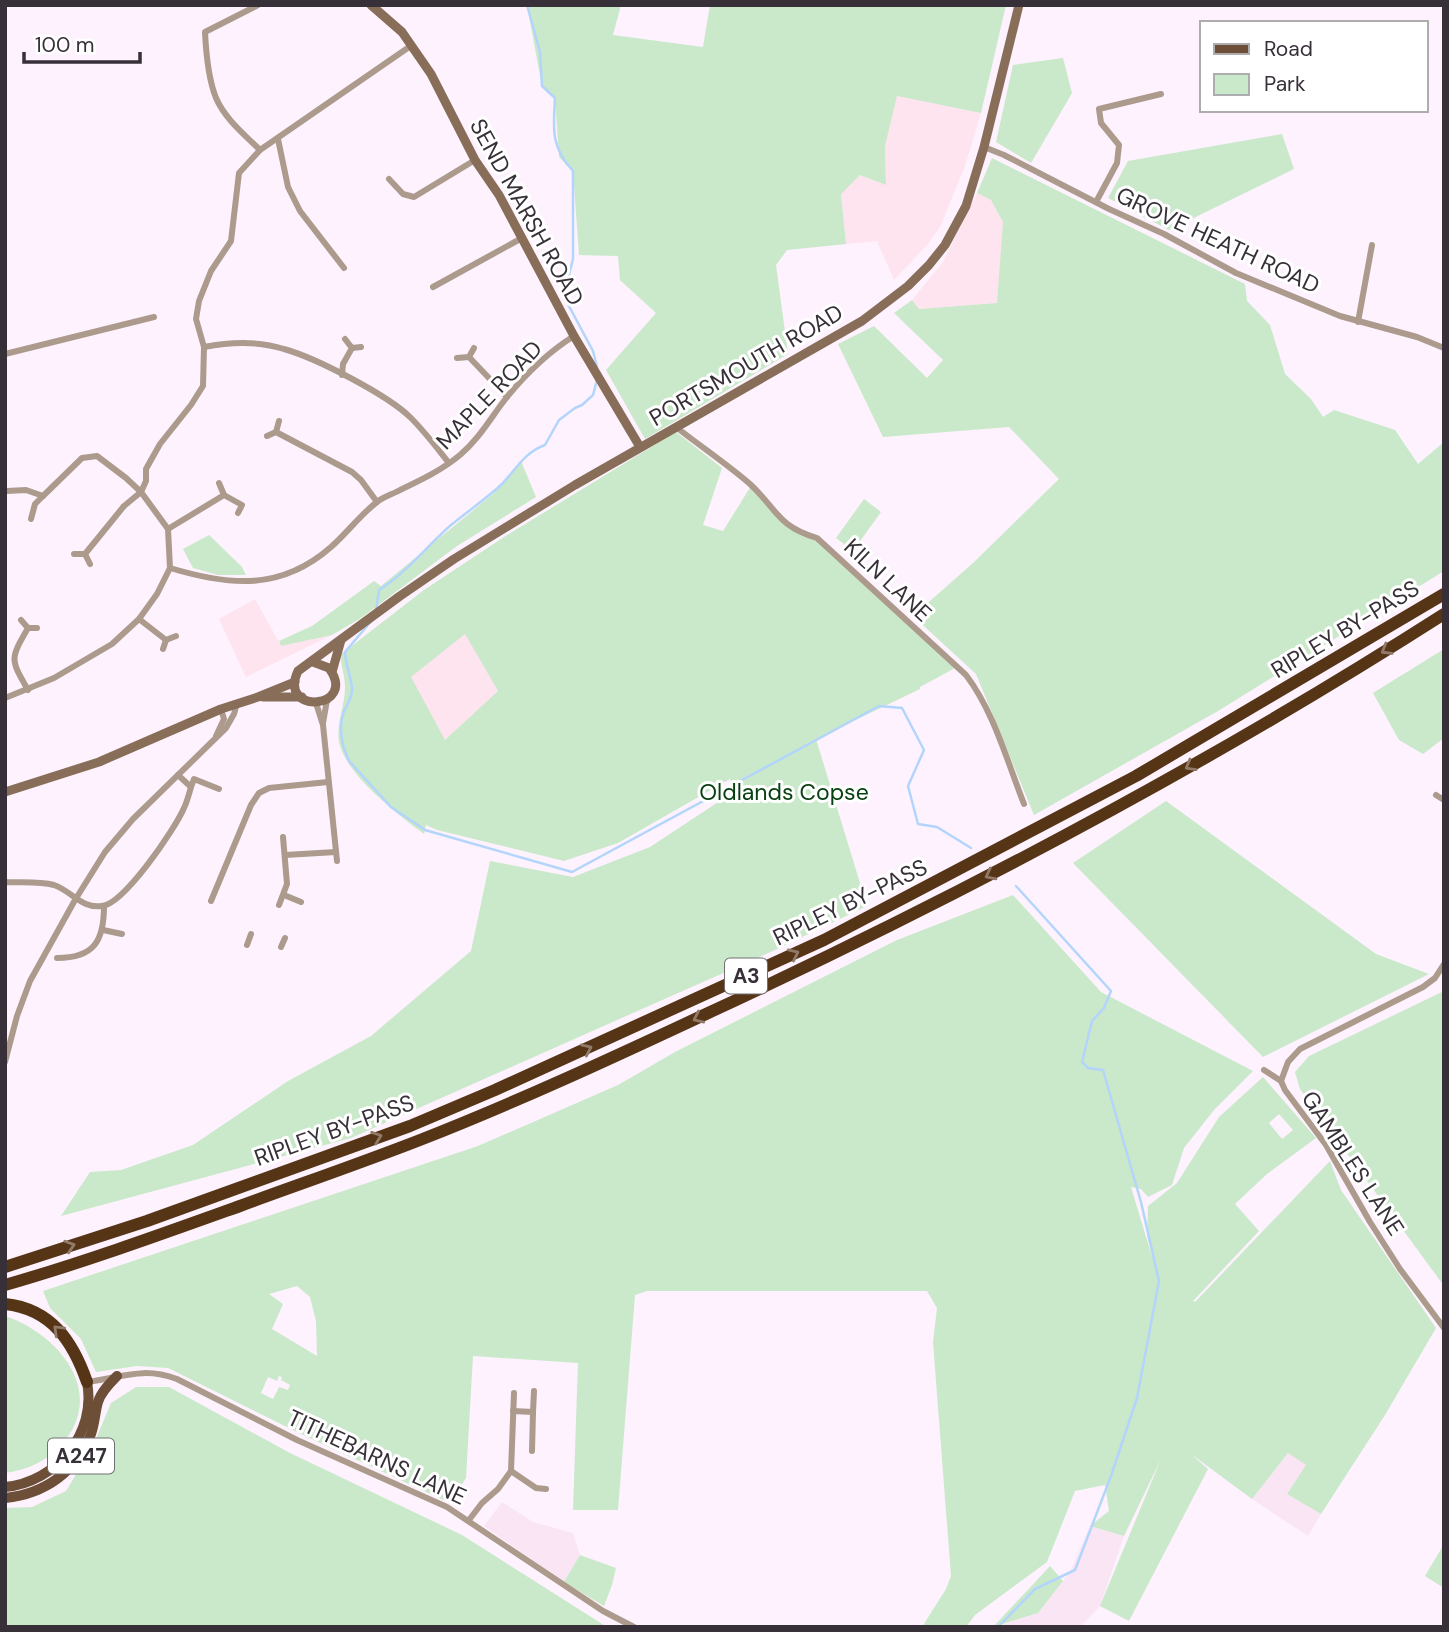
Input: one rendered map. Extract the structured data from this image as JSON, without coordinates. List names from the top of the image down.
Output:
{
  "streets": {
    "highway": ["RIPLEY BY-PASS", "A3"],
    "main road": ["SEND MARSH ROAD", "PORTSMOUTH ROAD", "A247"],
    "street": [
      "GROVE HEATH ROAD",
      "MAPLE ROAD",
      "KILN LANE",
      "GAMBLES LANE",
      "TITHEBARNS LANE"
    ]
  },
  "crossings": [
    ["SEND MARSH ROAD", "PORTSMOUTH ROAD"],
    ["SEND MARSH ROAD", "MAPLE ROAD"],
    ["GROVE HEATH ROAD", "PORTSMOUTH ROAD"],
    ["PORTSMOUTH ROAD", "KILN LANE"],
    ["A247", "TITHEBARNS LANE"]
  ],
  "parks": ["Oldlands Copse"],
  "legend": ["Road", "Park"],
  "scale_bar": "100 m"
}
